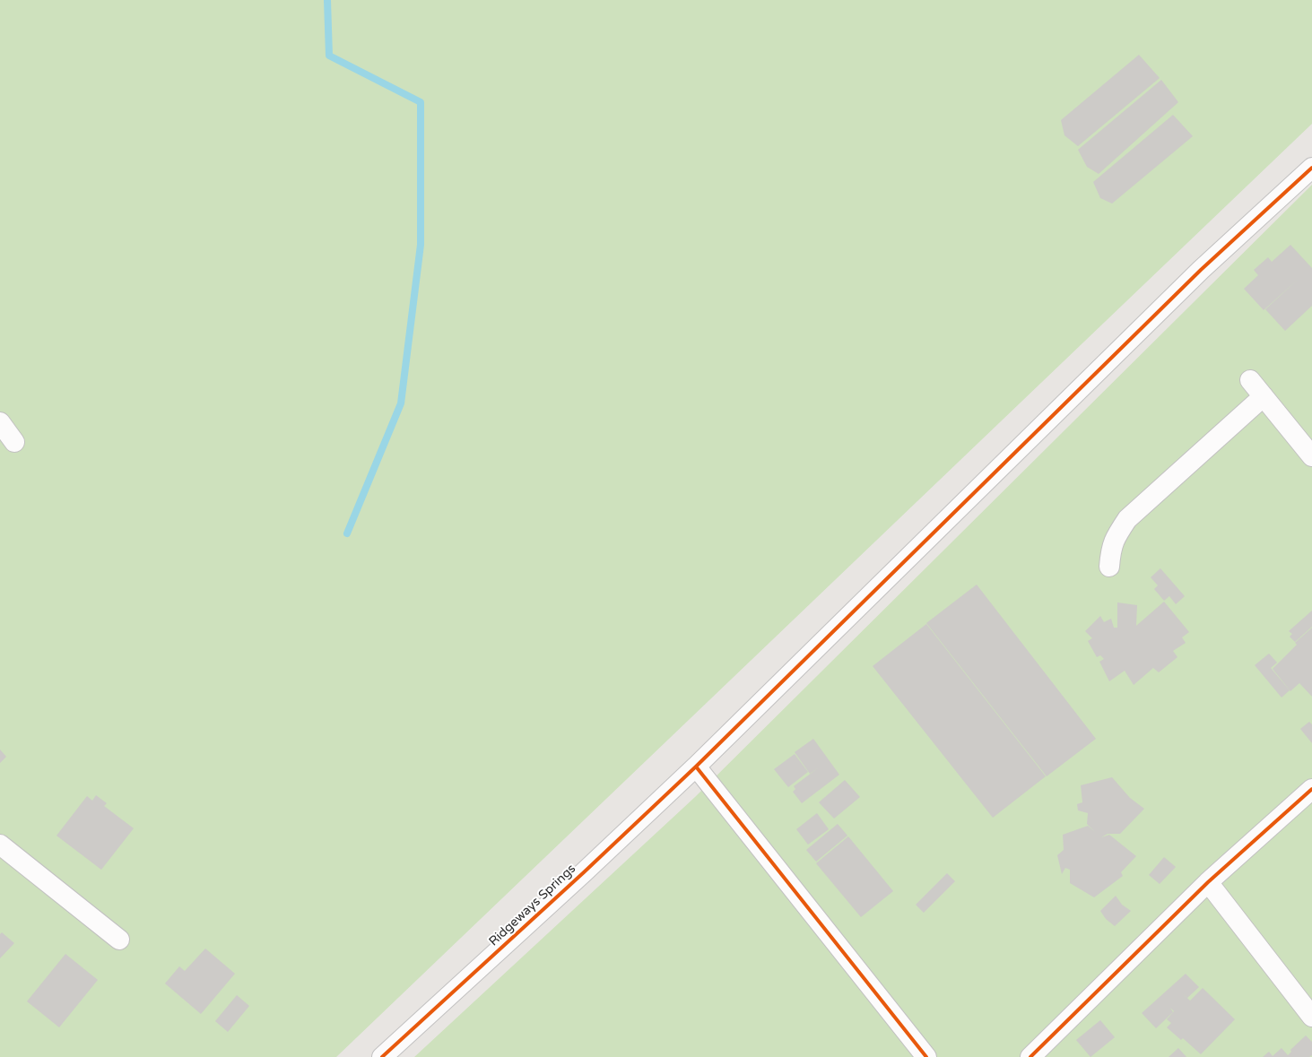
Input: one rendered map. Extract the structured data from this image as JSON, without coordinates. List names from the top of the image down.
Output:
{
  "streets": {
    "street": ["Ridgeways Springs"]
  }
}
